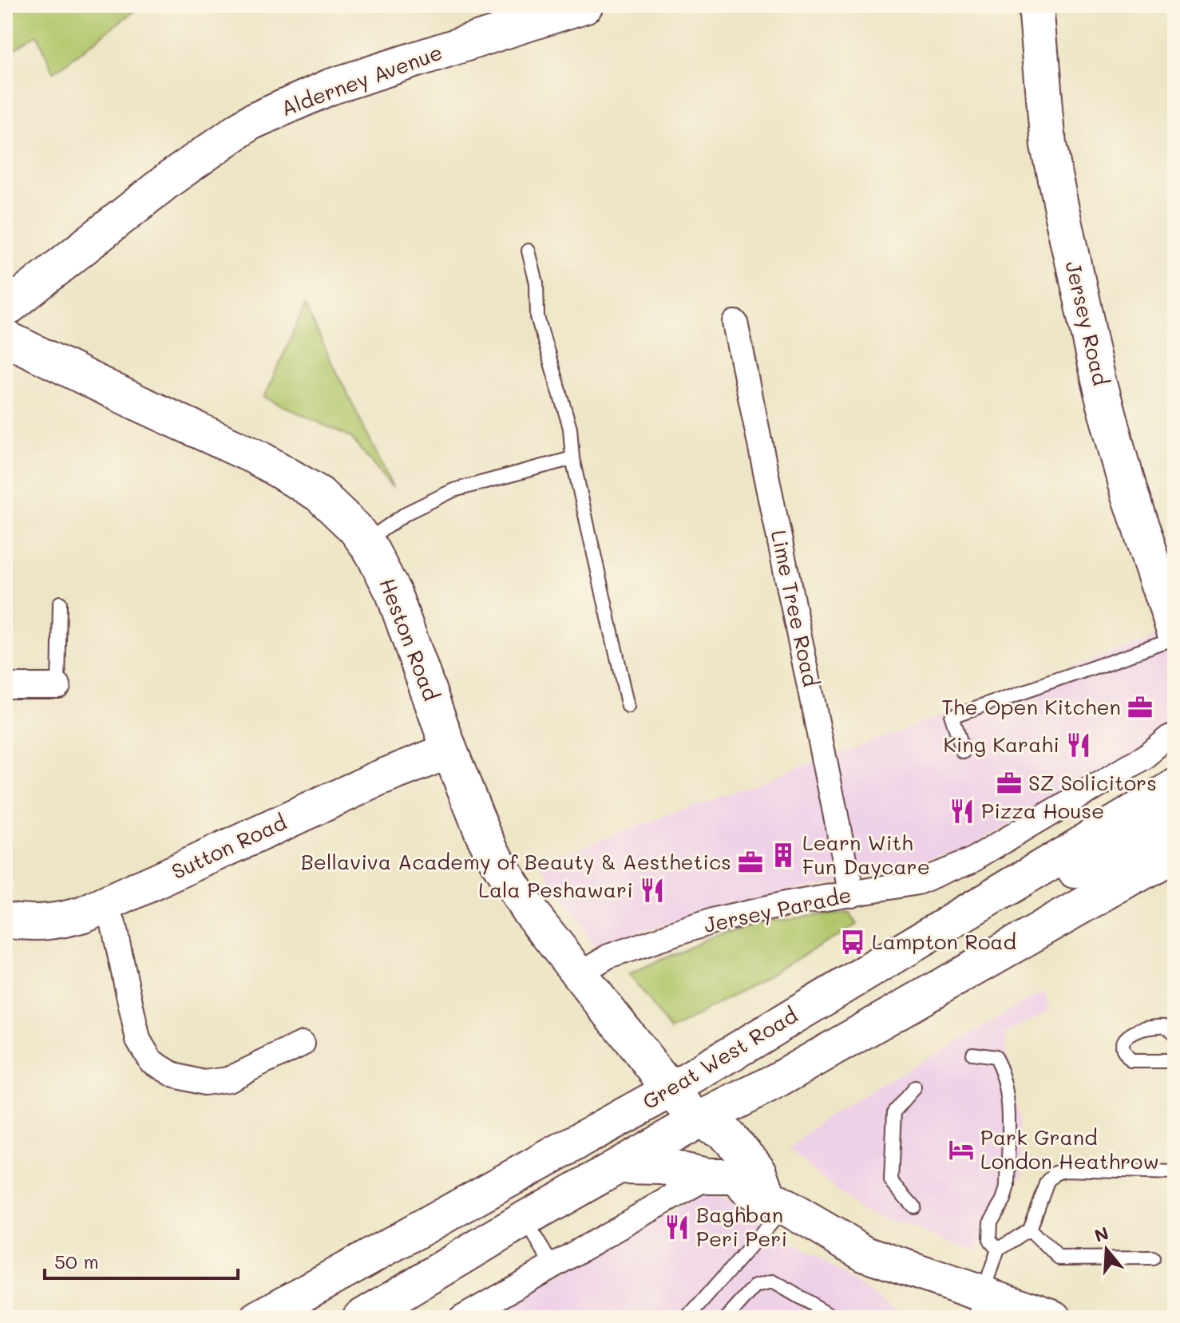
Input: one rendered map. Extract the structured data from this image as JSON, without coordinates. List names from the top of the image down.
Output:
{
  "streets": {
    "main road": [
      "Alderney Avenue",
      "Jersey Road",
      "Heston Road",
      "Sutton Road",
      "Great West Road"
    ],
    "street": ["Lime Tree Road", "Jersey Parade"]
  },
  "crossings": [
    ["Lime Tree Road", "Jersey Parade"],
    ["Heston Road", "Sutton Road"],
    ["Heston Road", "Jersey Parade"],
    ["Heston Road", "Great West Road"]
  ],
  "places": {
    "office": ["The Open Kitchen", "SZ Solicitors", "Bellaviva Academy of Beauty & Aesthetics"],
    "restaurant": [
      "King Karahi",
      "Pizza House",
      "Lala Peshawari",
      "Baghban Peri Peri"
    ],
    "building": ["Learn With Fun Daycare"],
    "bus stop": ["Lampton Road"],
    "hotel": ["Park Grand London Heathrow"]
  },
  "scale_bar": "50 m",
  "north": "top"
}
